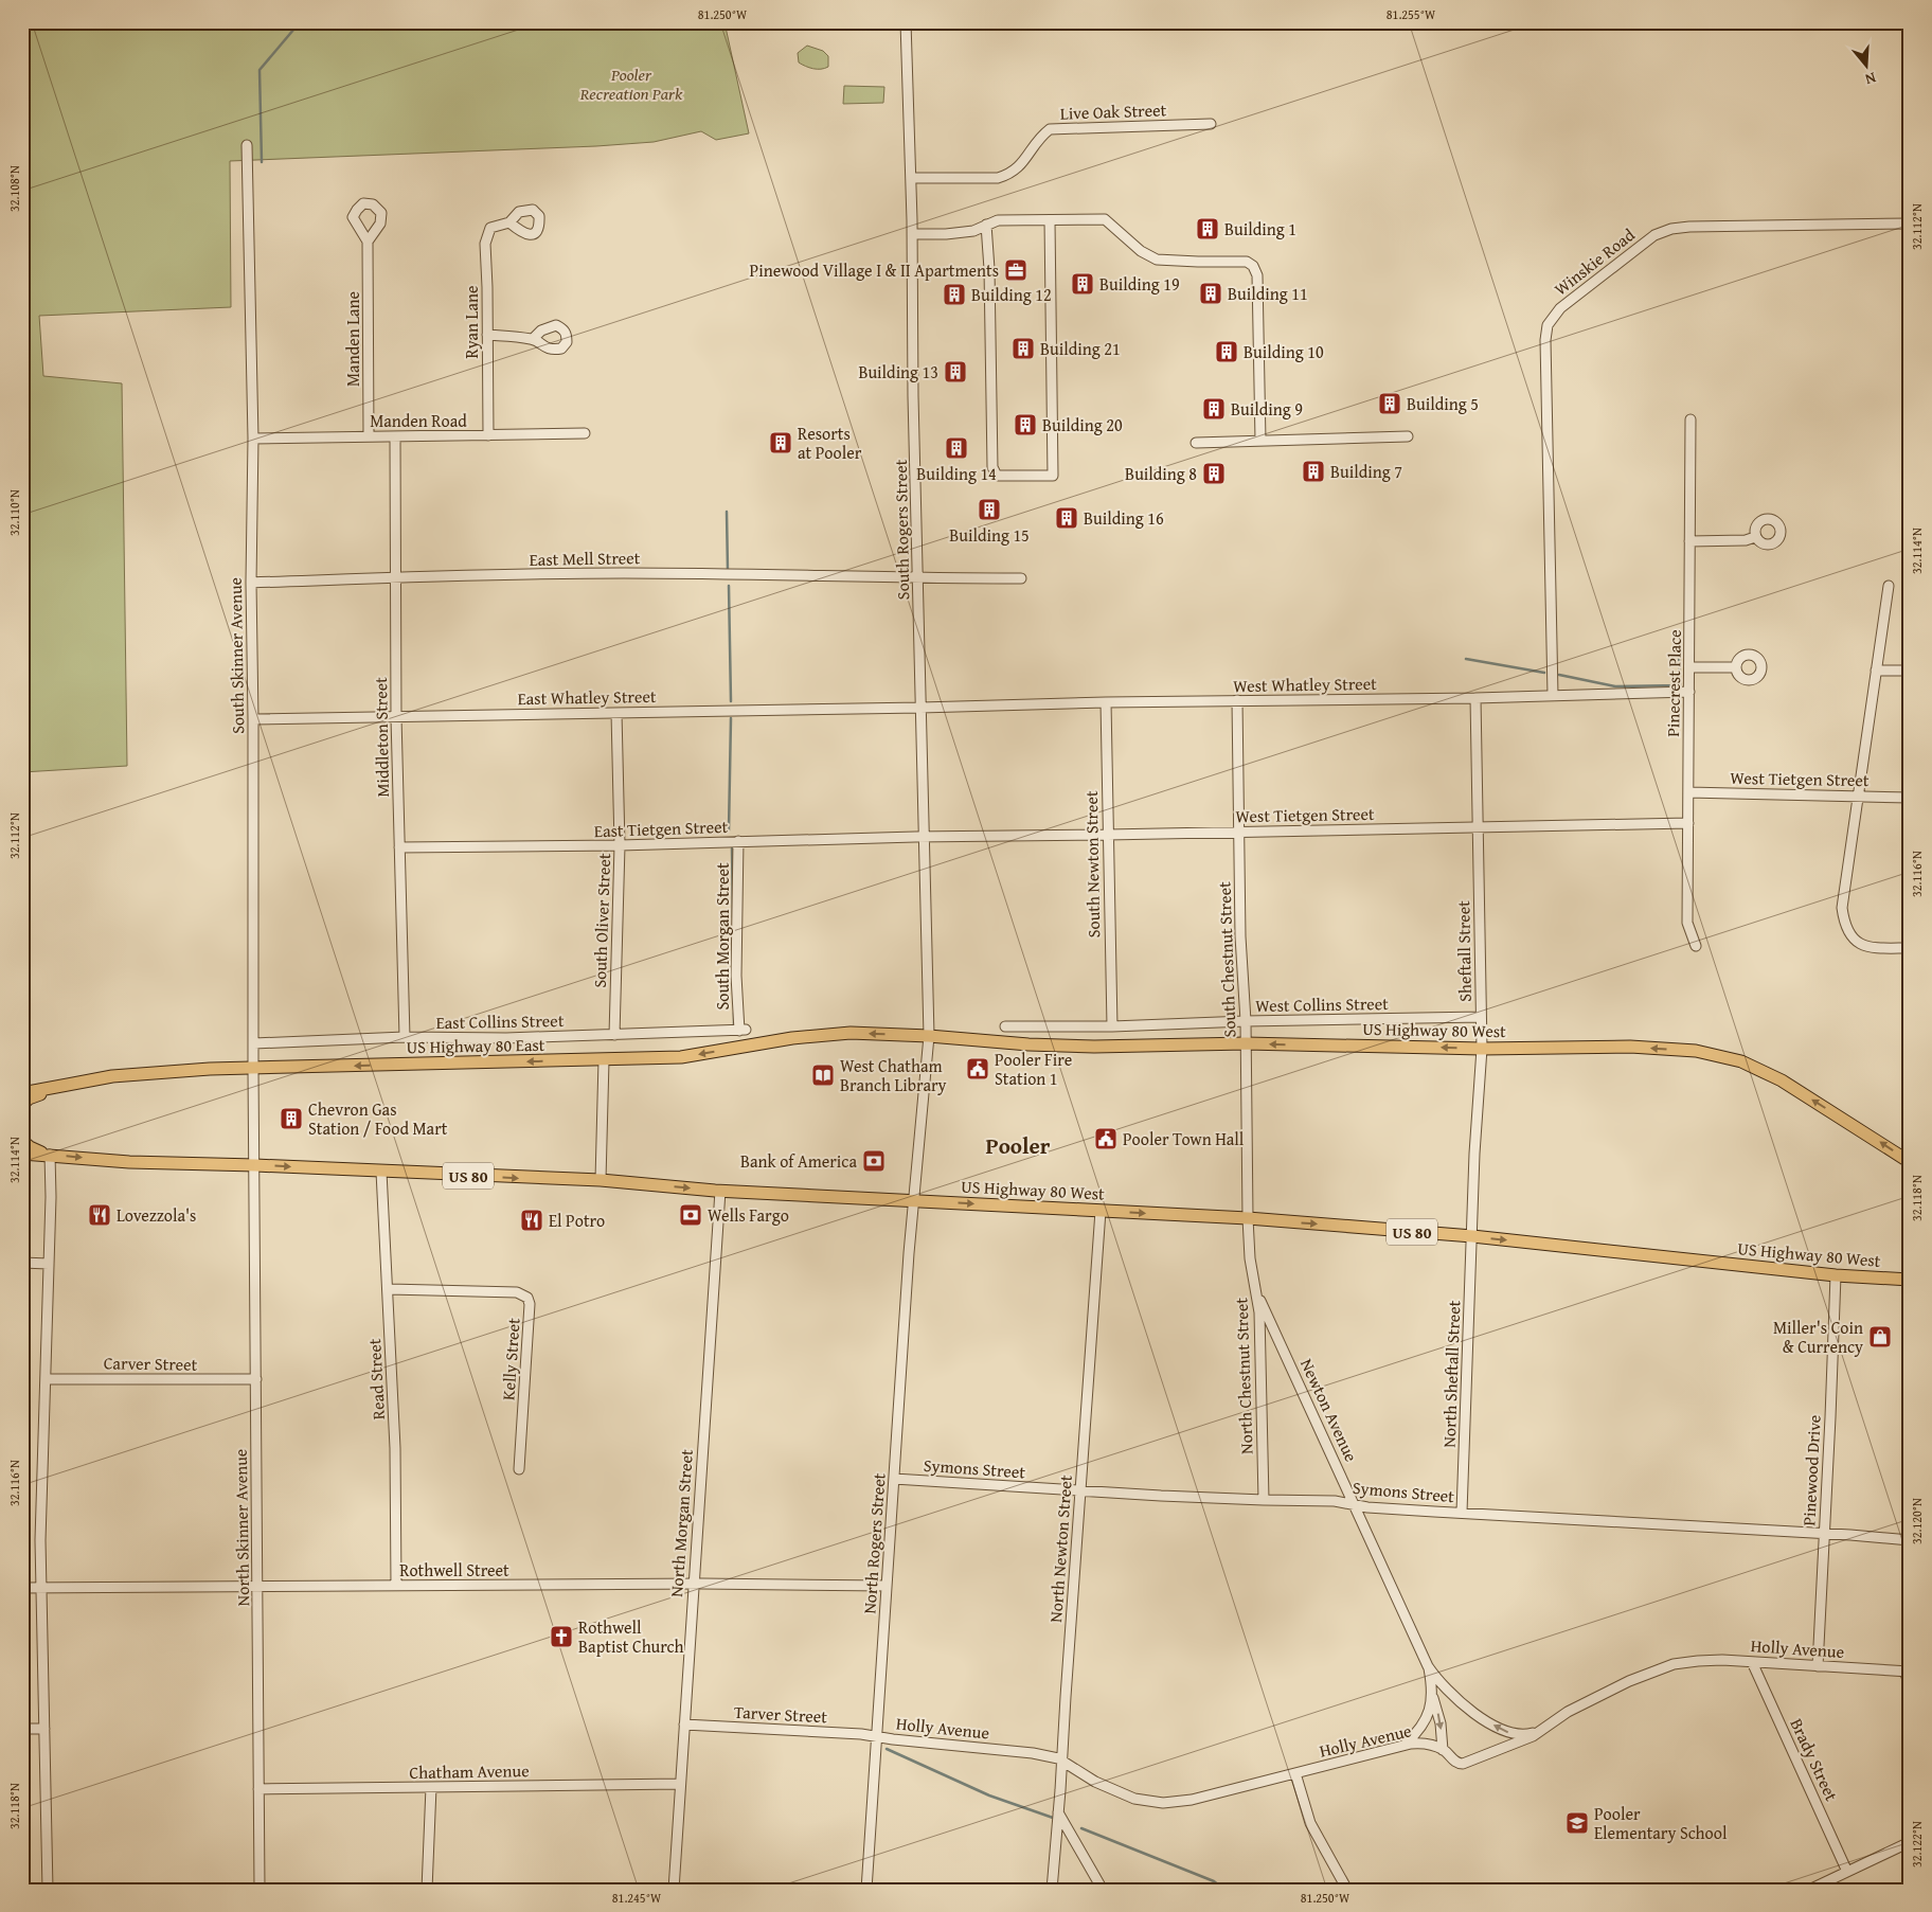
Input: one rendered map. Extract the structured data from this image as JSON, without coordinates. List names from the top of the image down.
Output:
{
  "streets": {
    "main road": ["US Highway 80 West", "US Highway 80 East", "US 80"],
    "street": [
      "Live Oak Street",
      "Winskie Road",
      "Ryan Lane",
      "Manden Lane",
      "Manden Road",
      "South Rogers Street",
      "East Mell Street",
      "South Skinner Avenue",
      "Pinecrest Place",
      "West Whatley Street",
      "East Whatley Street",
      "Middleton Street",
      "West Tietgen Street",
      "East Tietgen Street",
      "South Newton Street",
      "South Oliver Street",
      "South Morgan Street",
      "Sheftall Street",
      "South Chestnut Street",
      "West Collins Street",
      "East Collins Street",
      "Kelly Street",
      "Carver Street",
      "North Sheftall Street",
      "North Chestnut Street",
      "Read Street",
      "Newton Avenue",
      "Symons Street",
      "Pinewood Drive",
      "North Morgan Street",
      "North Skinner Avenue",
      "North Rogers Street",
      "North Newton Street",
      "Rothwell Street",
      "Holly Avenue",
      "Tarver Street",
      "Brady Street",
      "Chatham Avenue"
    ]
  },
  "crossings": [
    ["Live Oak Street", "South Rogers Street"],
    ["Winskie Road", "West Whatley Street"],
    ["Ryan Lane", "Manden Road"],
    ["Manden Lane", "Manden Road"],
    ["Manden Road", "South Skinner Avenue"],
    ["Manden Road", "Middleton Street"],
    ["South Rogers Street", "East Mell Street"],
    ["South Rogers Street", "West Whatley Street"],
    ["South Rogers Street", "East Whatley Street"],
    ["South Rogers Street", "West Tietgen Street"],
    ["South Rogers Street", "East Tietgen Street"],
    ["South Rogers Street", "US Highway 80 West"],
    ["South Rogers Street", "US Highway 80 East"],
    ["South Rogers Street", "North Rogers Street"],
    ["East Mell Street", "South Skinner Avenue"],
    ["East Mell Street", "Middleton Street"],
    ["South Skinner Avenue", "East Whatley Street"],
    ["South Skinner Avenue", "East Collins Street"],
    ["South Skinner Avenue", "US Highway 80 East"],
    ["South Skinner Avenue", "US 80"],
    ["South Skinner Avenue", "North Skinner Avenue"],
    ["Pinecrest Place", "West Whatley Street"],
    ["Pinecrest Place", "West Tietgen Street"],
    ["West Whatley Street", "East Whatley Street"],
    ["West Whatley Street", "South Newton Street"],
    ["West Whatley Street", "Sheftall Street"],
    ["West Whatley Street", "South Chestnut Street"],
    ["East Whatley Street", "Middleton Street"],
    ["East Whatley Street", "South Oliver Street"],
    ["Middleton Street", "East Tietgen Street"],
    ["Middleton Street", "East Collins Street"],
    ["West Tietgen Street", "East Tietgen Street"],
    ["West Tietgen Street", "South Newton Street"],
    ["West Tietgen Street", "Sheftall Street"],
    ["West Tietgen Street", "South Chestnut Street"],
    ["East Tietgen Street", "South Oliver Street"],
    ["East Tietgen Street", "South Morgan Street"],
    ["South Newton Street", "West Collins Street"],
    ["South Oliver Street", "East Collins Street"],
    ["South Morgan Street", "East Collins Street"],
    ["Sheftall Street", "West Collins Street"],
    ["Sheftall Street", "US Highway 80 West"],
    ["Sheftall Street", "North Sheftall Street"],
    ["South Chestnut Street", "West Collins Street"],
    ["South Chestnut Street", "US Highway 80 West"],
    ["South Chestnut Street", "North Chestnut Street"],
    ["US Highway 80 West", "US Highway 80 East"],
    ["US Highway 80 West", "US 80"],
    ["US Highway 80 West", "North Sheftall Street"],
    ["US Highway 80 West", "North Chestnut Street"],
    ["US Highway 80 West", "Pinewood Drive"],
    ["US Highway 80 West", "North Rogers Street"],
    ["US Highway 80 West", "North Newton Street"],
    ["US Highway 80 East", "North Rogers Street"],
    ["US 80", "Read Street"],
    ["US 80", "North Morgan Street"],
    ["US 80", "North Skinner Avenue"],
    ["US 80", "North Rogers Street"],
    ["Kelly Street", "Read Street"],
    ["Carver Street", "North Skinner Avenue"],
    ["North Sheftall Street", "Symons Street"],
    ["North Chestnut Street", "Newton Avenue"],
    ["North Chestnut Street", "Symons Street"],
    ["Read Street", "Rothwell Street"],
    ["Newton Avenue", "Symons Street"],
    ["Newton Avenue", "Holly Avenue"],
    ["Symons Street", "Pinewood Drive"],
    ["Symons Street", "North Rogers Street"],
    ["Symons Street", "North Newton Street"],
    ["Pinewood Drive", "Holly Avenue"],
    ["North Morgan Street", "Rothwell Street"],
    ["North Morgan Street", "Tarver Street"],
    ["North Morgan Street", "Chatham Avenue"],
    ["North Skinner Avenue", "Rothwell Street"],
    ["North Skinner Avenue", "Chatham Avenue"],
    ["North Rogers Street", "Rothwell Street"],
    ["North Rogers Street", "Holly Avenue"],
    ["North Rogers Street", "Tarver Street"],
    ["North Newton Street", "Holly Avenue"],
    ["Holly Avenue", "Tarver Street"],
    ["Holly Avenue", "Brady Street"]
  ],
  "one_way": ["US Highway 80 East"],
  "districts": ["Pooler"],
  "parks": ["Pooler Recreation Park"],
  "places": {
    "building": [
      "Building 1",
      "Building 19",
      "Building 11",
      "Building 12",
      "Building 21",
      "Building 10",
      "Building 13",
      "Building 5",
      "Building 9",
      "Building 20",
      "Resorts at Pooler",
      "Building 14",
      "Building 7",
      "Building 8",
      "Building 15",
      "Building 16",
      "Chevron Gas Station / Food Mart"
    ],
    "office": ["Pinewood Village I & II Apartments"],
    "public building": ["Pooler Fire Station 1", "Pooler Town Hall"],
    "library": ["West Chatham Branch Library"],
    "bank": ["Bank of America", "Wells Fargo"],
    "restaurant": ["Lovezzola's", "El Potro"],
    "shop": ["Miller's Coin & Currency"],
    "church": ["Rothwell Baptist Church"],
    "school or university": ["Pooler Elementary School"]
  },
  "north": "bottom",
  "coordinates": [
    "81.250°W",
    "81.255°W",
    "32.108°N",
    "32.112°N",
    "32.110°N",
    "32.114°N",
    "32.116°N",
    "32.118°N",
    "32.120°N",
    "32.122°N",
    "81.245°W"
  ]
}
